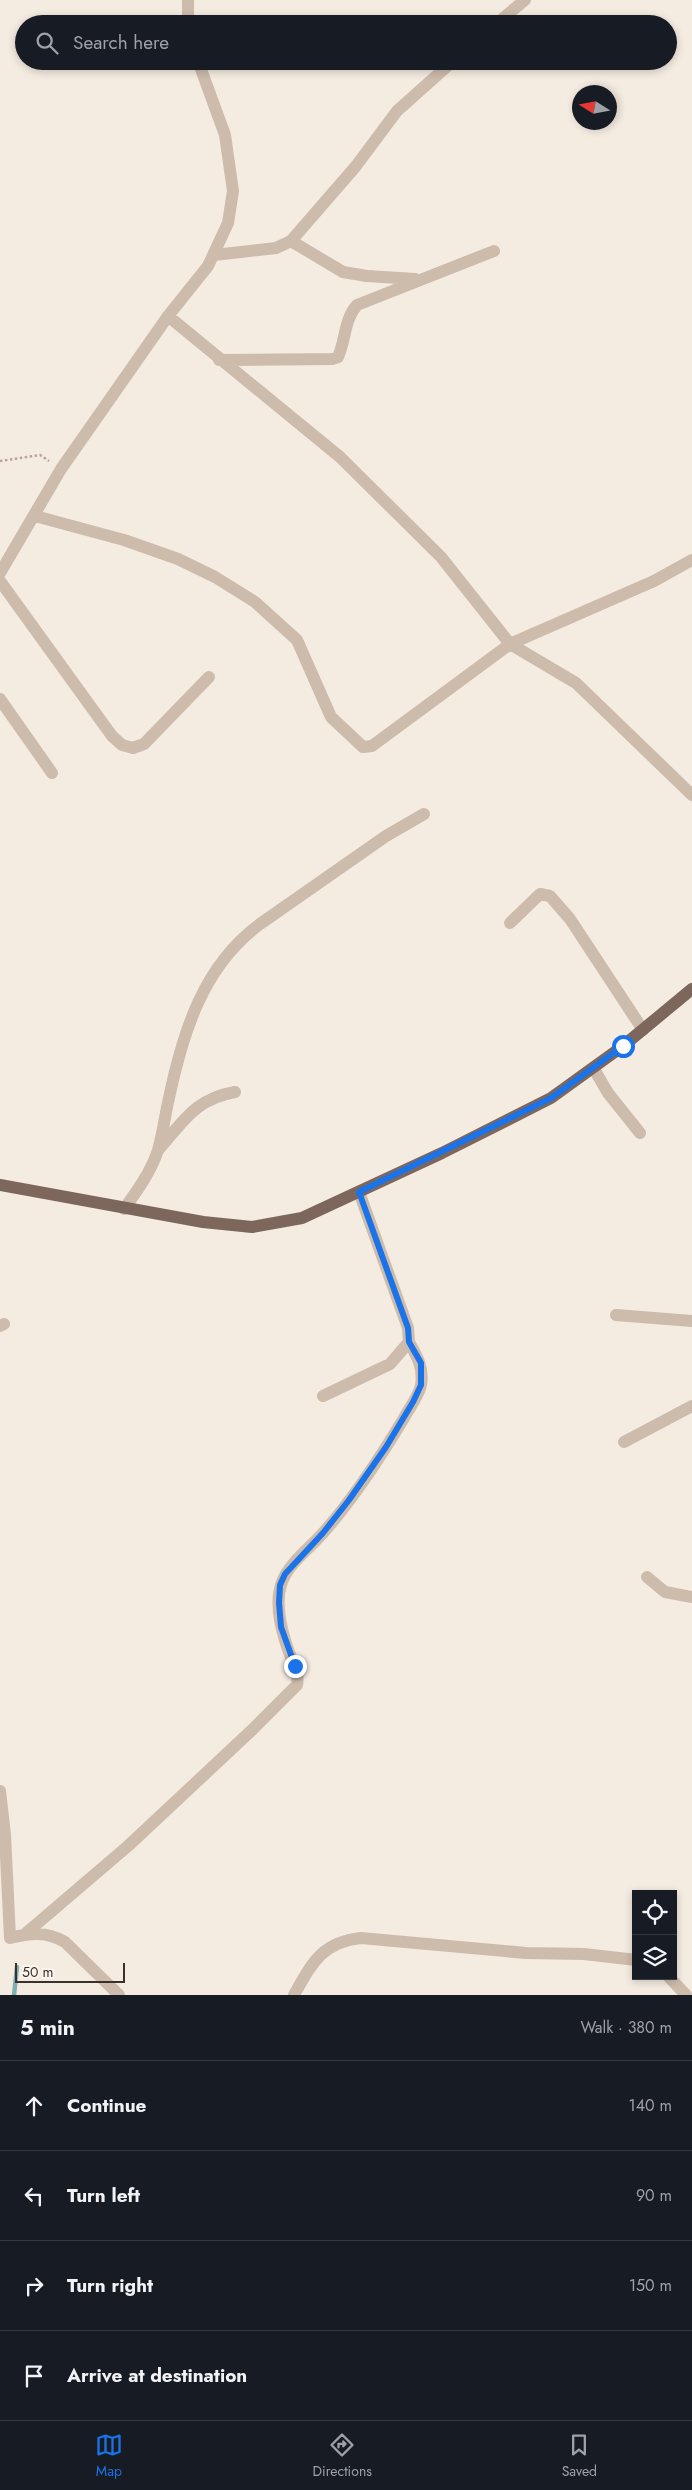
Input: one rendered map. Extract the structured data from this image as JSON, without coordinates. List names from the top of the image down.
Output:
{
  "scale_bar": "50 m",
  "north": "left",
  "page": {
    "search": "Search here",
    "scale": "50 m",
    "heading": ["5 min", "Walk · 380 m"],
    "list": [
      ["Continue", "140 m"],
      ["Turn left", "90 m"],
      ["Turn right", "150 m"],
      "Arrive at destination"
    ],
    "nav": ["Map", "Directions", "Saved"]
  }
}
